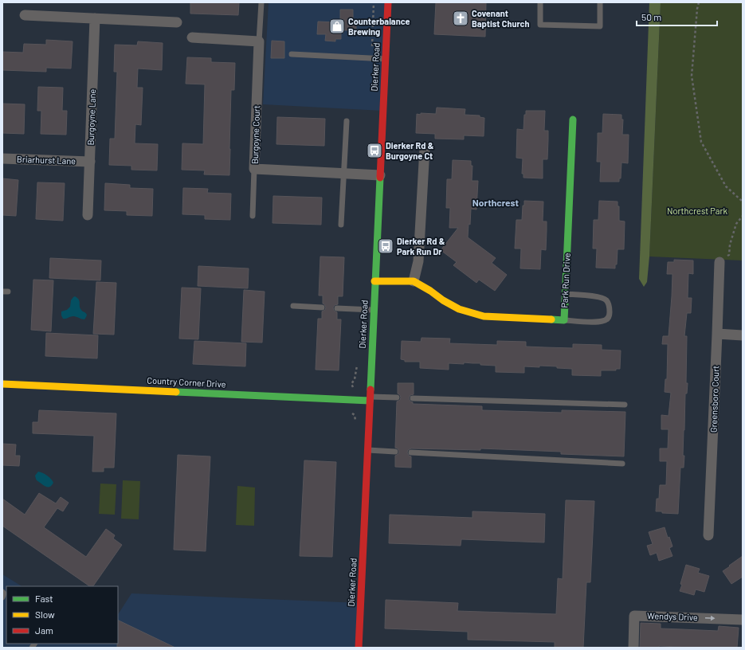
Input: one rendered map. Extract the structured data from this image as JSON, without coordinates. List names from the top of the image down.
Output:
{
  "streets": {
    "street": [
      "Dierker Road",
      "Burgoyne Lane",
      "Burgoyne Court",
      "Briarhurst Lane",
      "Park Run Drive",
      "Country Corner Drive",
      "Greensboro Court",
      "Wendys Drive"
    ]
  },
  "crossings": [
    ["Dierker Road", "Burgoyne Court"],
    ["Dierker Road", "Park Run Drive"],
    ["Dierker Road", "Country Corner Drive"],
    ["Burgoyne Lane", "Briarhurst Lane"]
  ],
  "districts": ["Northcrest"],
  "parks": ["Northcrest Park"],
  "places": {
    "church": ["Covenant Baptist Church"],
    "shop": ["Counterbalance Brewing"],
    "bus stop": ["Dierker Rd & Burgoyne Ct", "Dierker Rd & Park Run Dr"]
  },
  "legend": ["Fast", "Slow", "Jam"],
  "scale_bar": "50 m"
}
